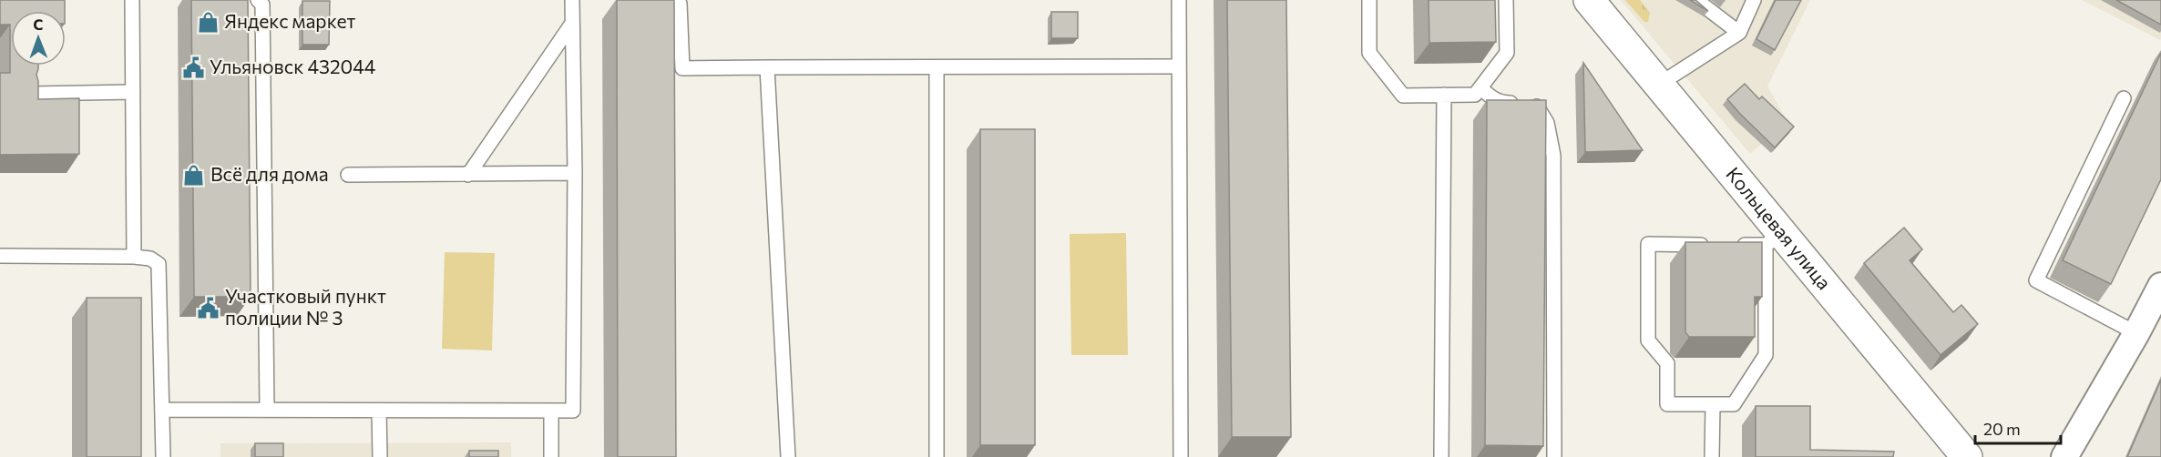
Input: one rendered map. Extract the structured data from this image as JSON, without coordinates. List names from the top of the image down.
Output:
{
  "streets": {
    "street": ["Кольцевая улица"]
  },
  "places": {
    "shop": ["Яндекс маркет", "Всё для дома"],
    "public building": ["Ульяновск 432044", "Участковый пункт полиции № 3"]
  },
  "scale_bar": "20 m",
  "north": "top"
}
